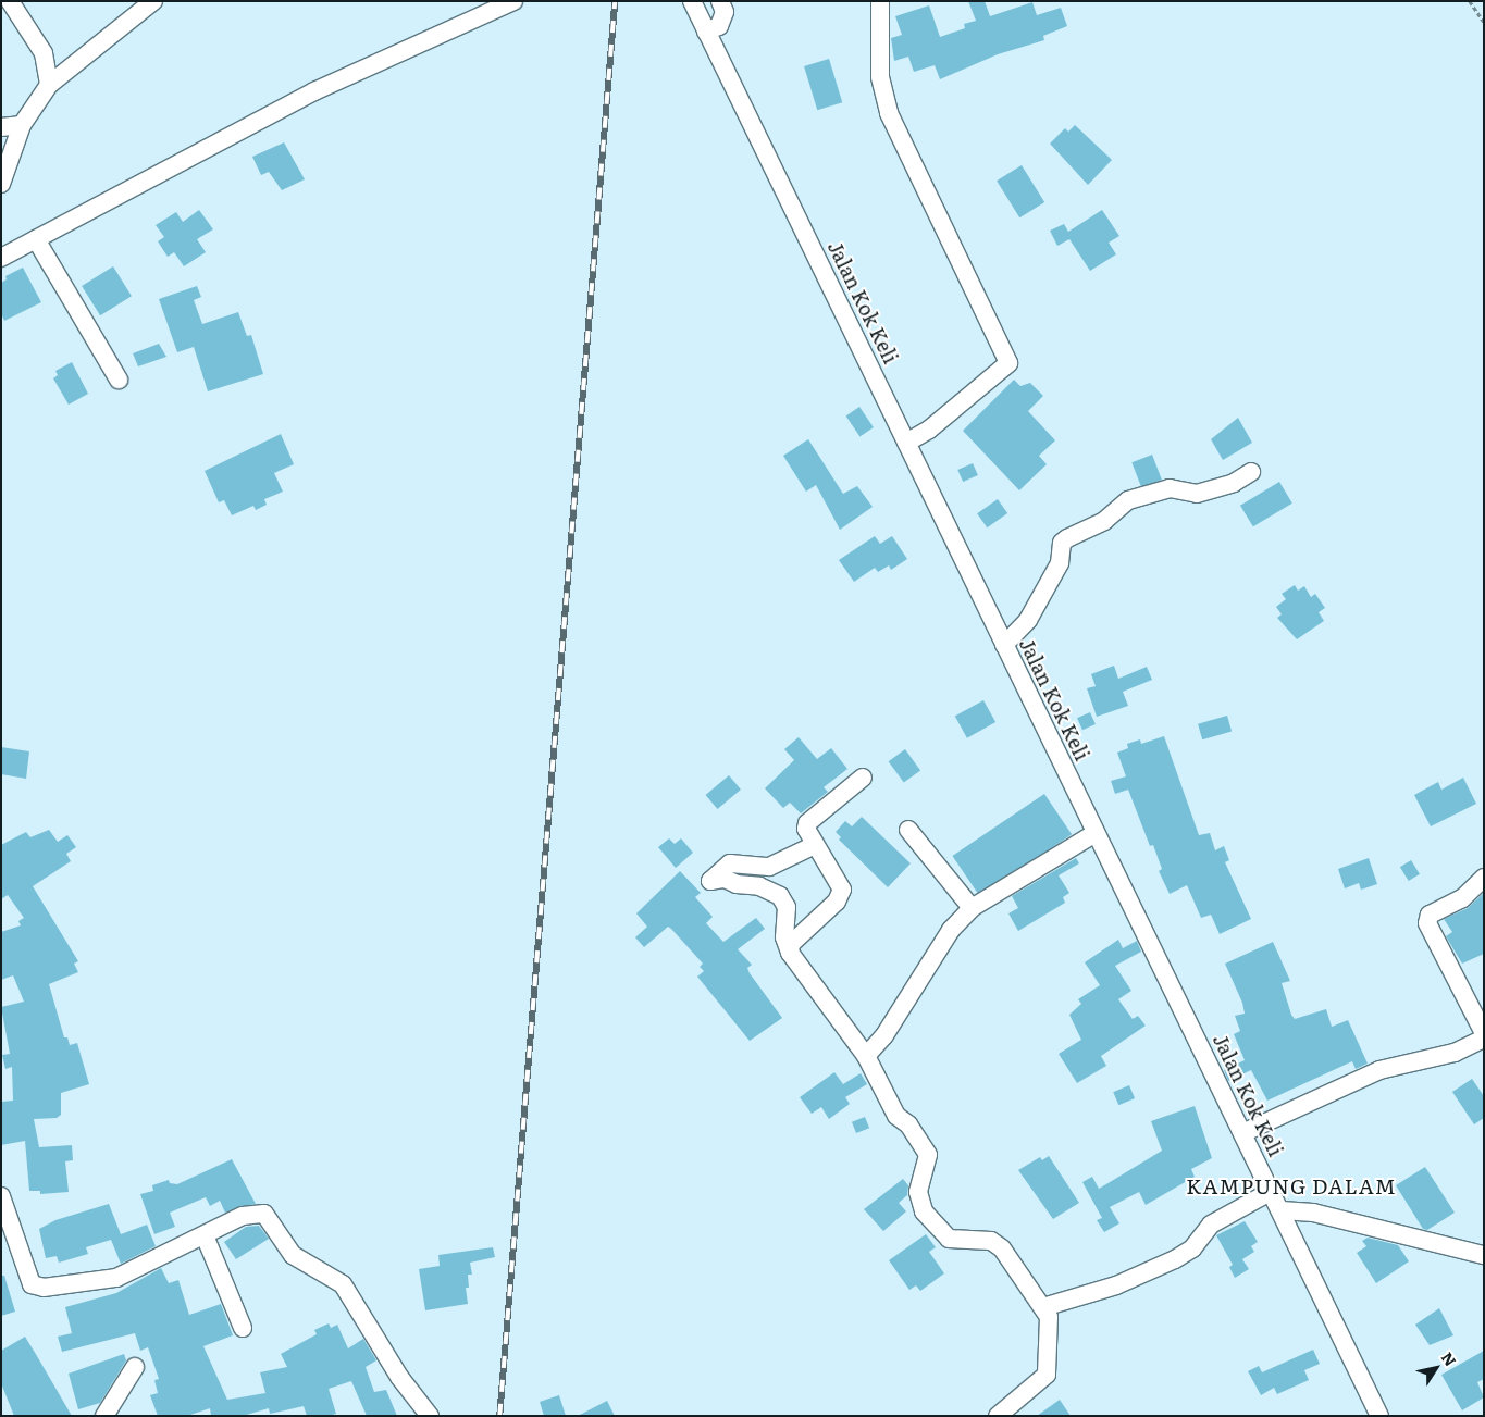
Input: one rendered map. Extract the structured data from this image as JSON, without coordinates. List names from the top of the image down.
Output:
{
  "streets": {
    "street": ["Jalan Kok Keli"]
  },
  "districts": ["KAMPUNG DALAM"],
  "north": "top right"
}
